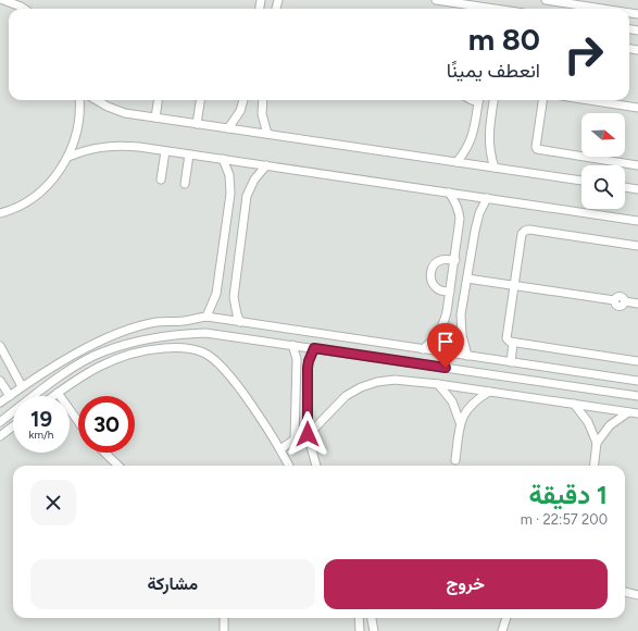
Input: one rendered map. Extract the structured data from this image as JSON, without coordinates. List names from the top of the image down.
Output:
{
  "north": "right",
  "page": {
    "turn": ["80 m", "انعطف يمينًا"],
    "speed": "19 km/h",
    "limit": "30",
    "heading": ["1 دقيقة", "200 m · 22:57"],
    "buttons": ["خروج", "مشاركة"]
  }
}
